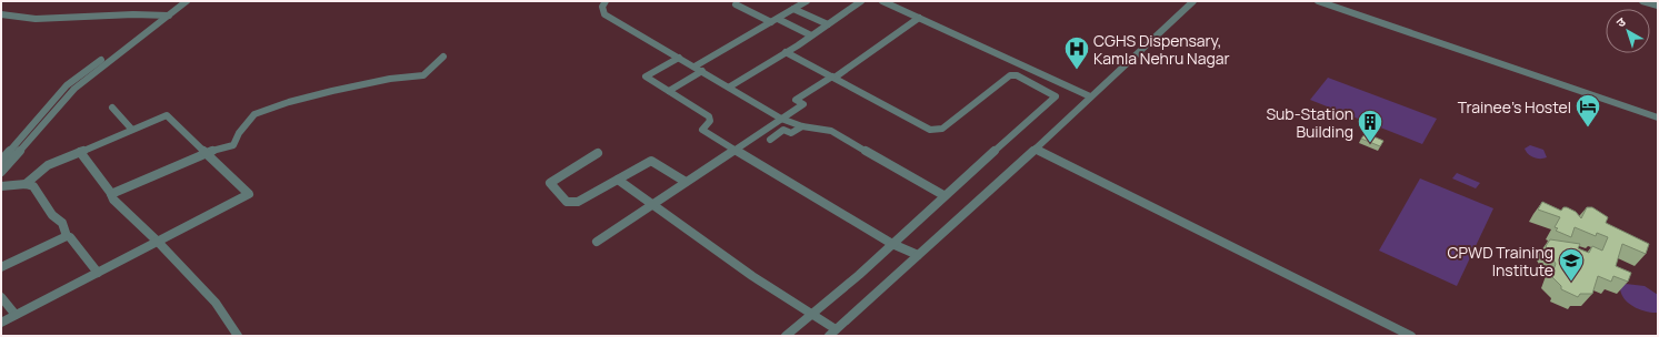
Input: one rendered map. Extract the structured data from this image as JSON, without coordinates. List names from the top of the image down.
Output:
{
  "places": {
    "hospital": ["CGHS Dispensary, Kamla Nehru Nagar"],
    "hotel": ["Trainee's Hostel"],
    "building": ["Sub-Station Building"],
    "school or university": ["CPWD Training Institute"]
  },
  "north": "top left"
}
